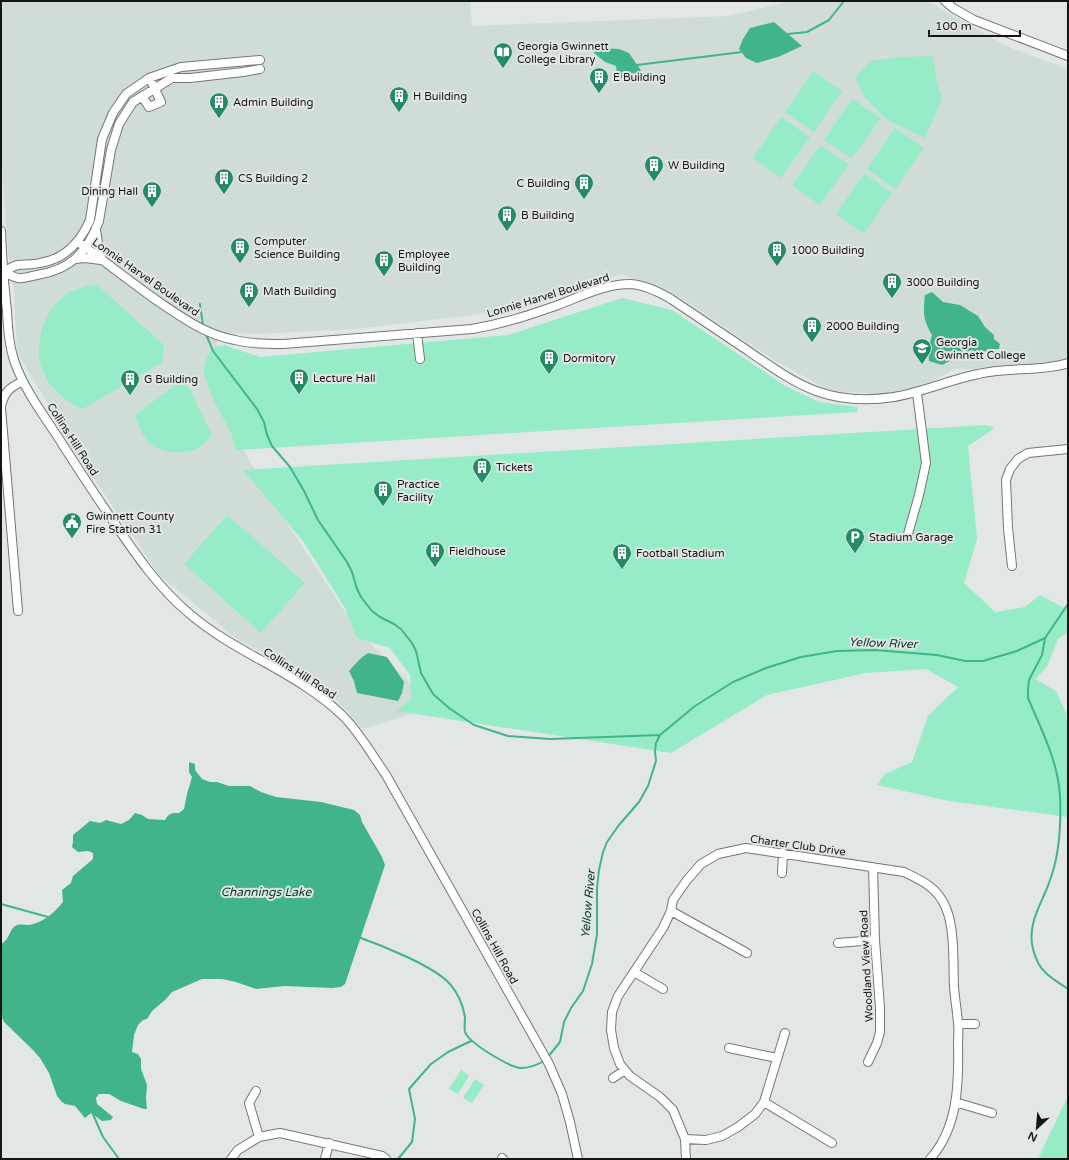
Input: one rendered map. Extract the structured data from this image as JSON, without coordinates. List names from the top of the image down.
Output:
{
  "streets": {
    "street": [
      "Lonnie Harvel Boulevard",
      "Collins Hill Road",
      "Charter Club Drive",
      "Woodland View Road"
    ]
  },
  "crossings": [
    ["Charter Club Drive", "Woodland View Road"]
  ],
  "water": ["Yellow River", "Channings Lake"],
  "places": {
    "library": ["Georgia Gwinnett College Library"],
    "building": [
      "E Building",
      "H Building",
      "Admin Building",
      "W Building",
      "CS Building 2",
      "C Building",
      "Dining Hall",
      "B Building",
      "Computer Science Building",
      "1000 Building",
      "Employee Building",
      "3000 Building",
      "Math Building",
      "2000 Building",
      "Dormitory",
      "Lecture Hall",
      "G Building",
      "Tickets",
      "Practice Facility",
      "Fieldhouse",
      "Football Stadium"
    ],
    "school or university": ["Georgia Gwinnett College"],
    "public building": ["Gwinnett County Fire Station 31"],
    "parking": ["Stadium Garage"]
  },
  "scale_bar": "100 m",
  "north": "bottom left"
}
